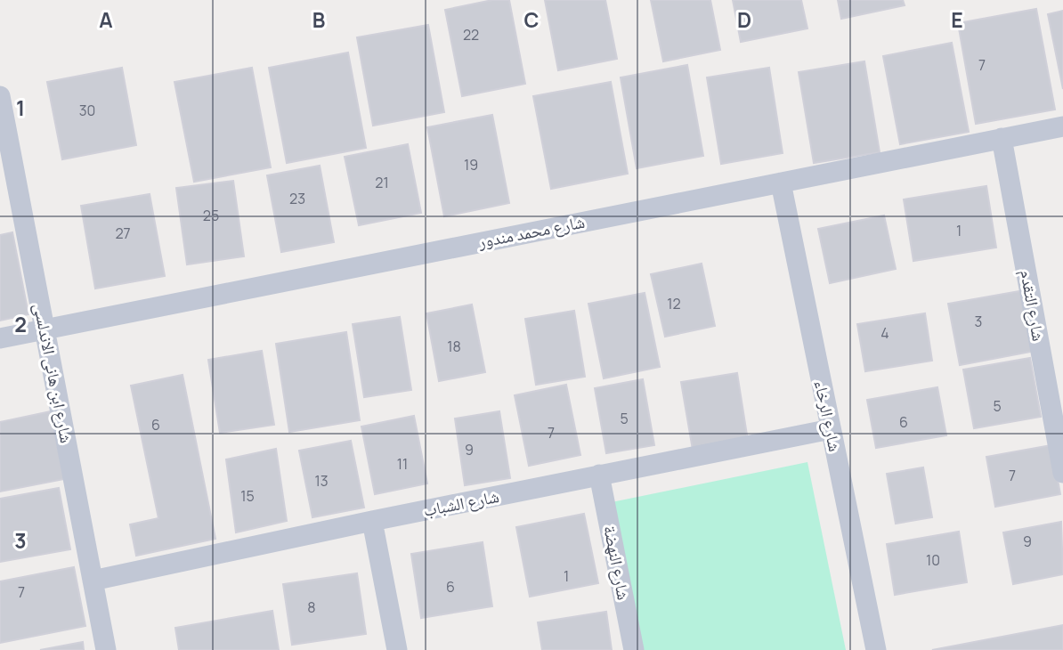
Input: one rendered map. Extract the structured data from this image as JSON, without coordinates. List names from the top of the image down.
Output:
{
  "streets": {
    "street": [
      "شارع محمد مندور",
      "شارع التقدم",
      "شارع ابن هانى الاندلسى",
      "شارع الرخاء",
      "شارع الشباب",
      "شارع النهضة"
    ]
  },
  "crossings": [
    ["شارع محمد مندور", "شارع التقدم"],
    ["شارع محمد مندور", "شارع ابن هانى الاندلسى"],
    ["شارع محمد مندور", "شارع الرخاء"],
    ["شارع ابن هانى الاندلسى", "شارع الشباب"],
    ["شارع الرخاء", "شارع الشباب"],
    ["شارع الشباب", "شارع النهضة"]
  ],
  "house_numbers": [
    "22",
    "7",
    "30",
    "19",
    "21",
    "23",
    "25",
    "1",
    "27",
    "12",
    "3",
    "4",
    "18",
    "5",
    "5",
    "6",
    "6",
    "7",
    "9",
    "11",
    "7",
    "13",
    "15",
    "9",
    "10",
    "1",
    "6",
    "7",
    "8"
  ],
  "grid": {
    "columns": [
      "A",
      "B",
      "C",
      "D",
      "E"
    ],
    "rows": ["1", "2", "3"]
  }
}
